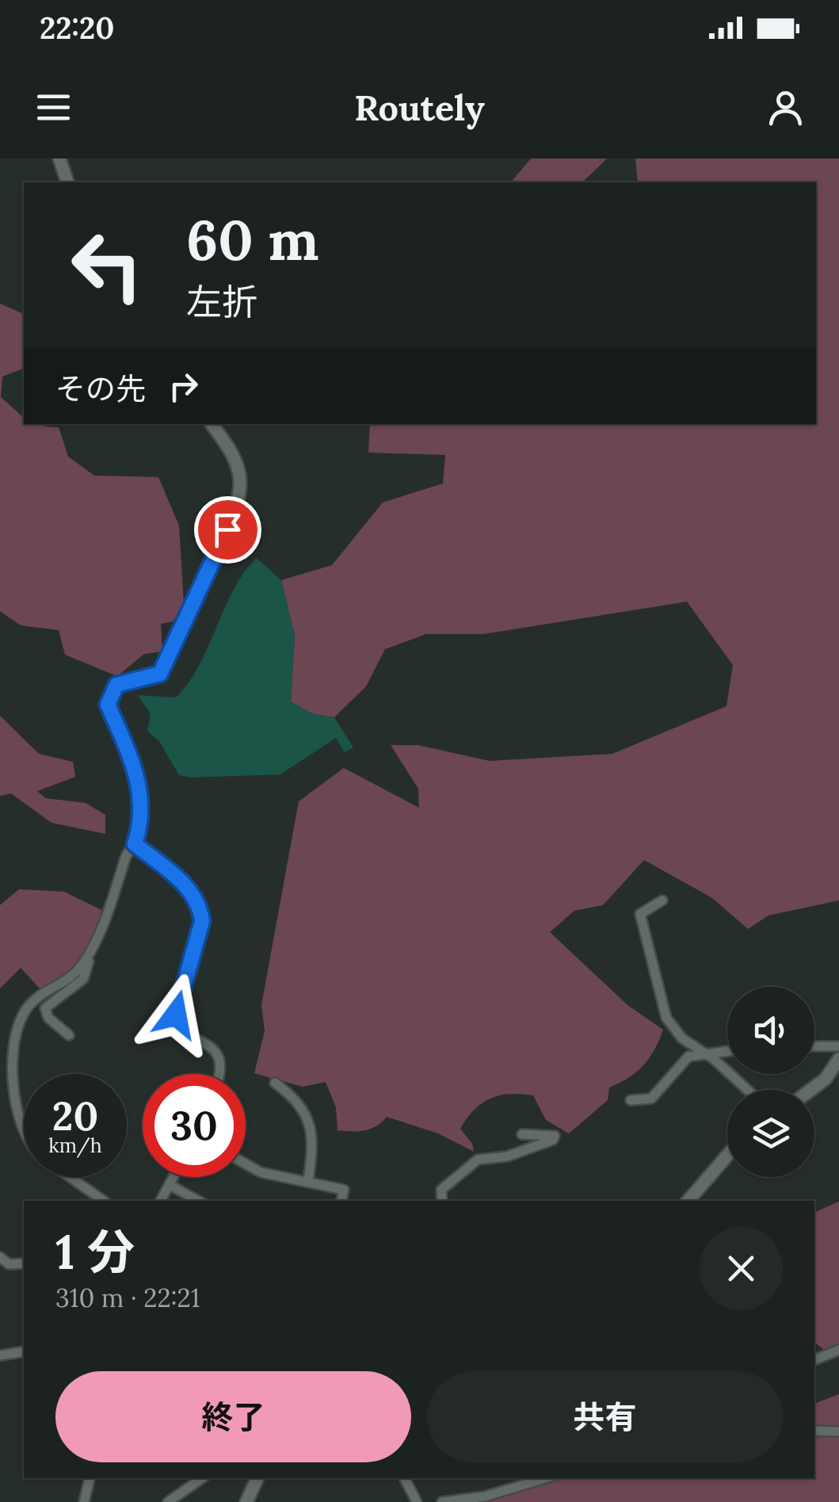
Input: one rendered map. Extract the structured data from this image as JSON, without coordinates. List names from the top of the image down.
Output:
{
  "page": {
    "status": "22:20",
    "header": "Routely",
    "turn": ["60 m", "左折"],
    "then": "その先",
    "speed": "20 km/h",
    "limit": "30",
    "heading": ["1 分", "310 m · 22:21"],
    "buttons": ["終了", "共有"]
  }
}
